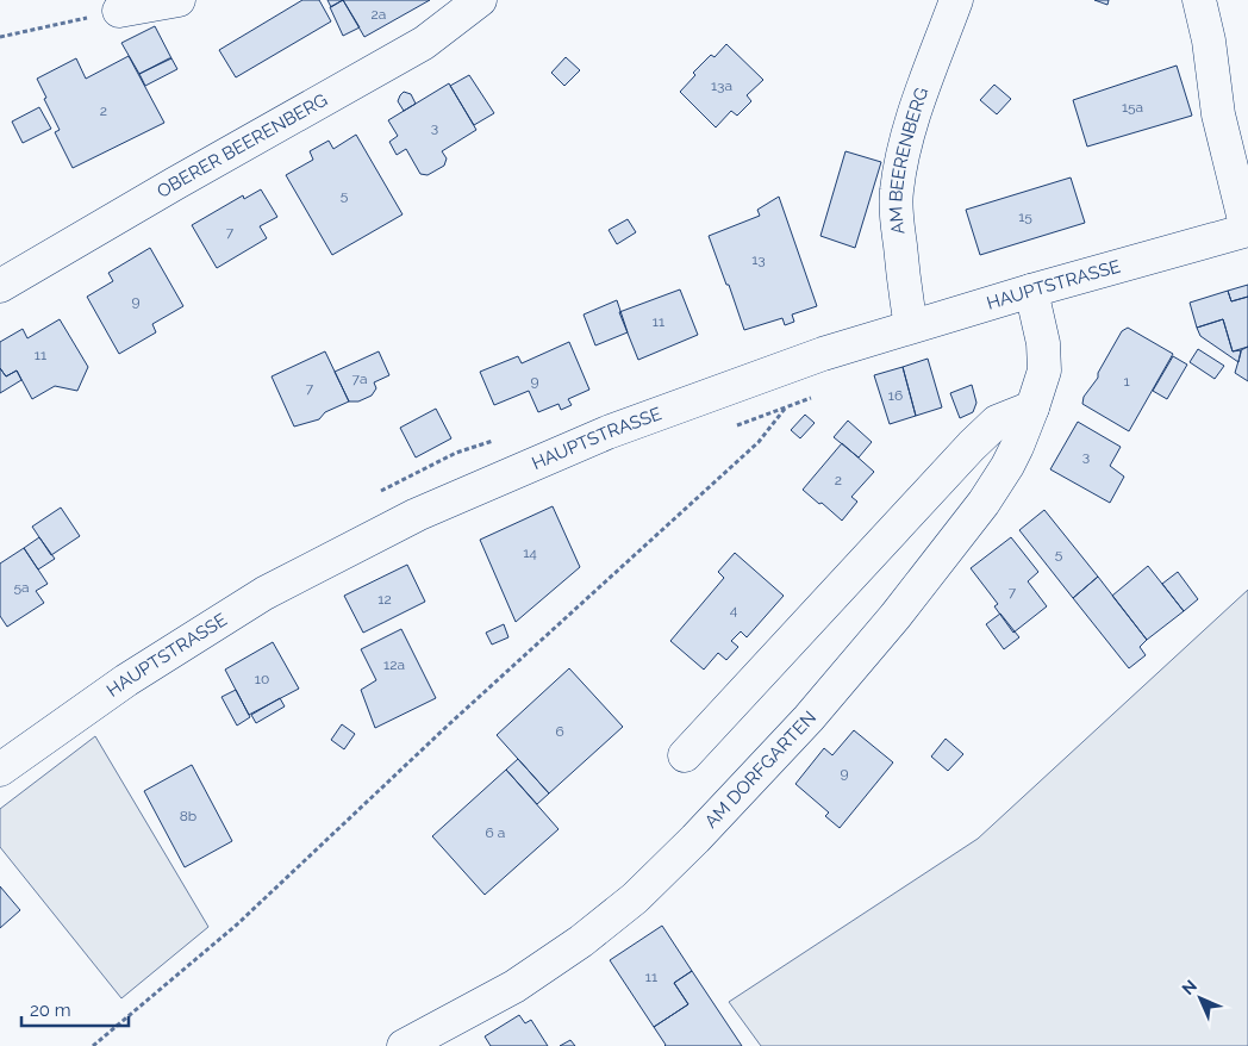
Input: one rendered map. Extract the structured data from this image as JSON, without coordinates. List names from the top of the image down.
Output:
{
  "streets": {
    "street": [
      "OBERER BEERENBERG",
      "AM BEERENBERG",
      "HAUPTSTRASSE",
      "AM DORFGARTEN"
    ]
  },
  "crossings": [
    ["AM BEERENBERG", "HAUPTSTRASSE"],
    ["HAUPTSTRASSE", "AM DORFGARTEN"]
  ],
  "house_numbers": [
    "2a",
    "13a",
    "15a",
    "2",
    "3",
    "5",
    "15",
    "7",
    "13",
    "9",
    "11",
    "11",
    "7a",
    "9",
    "1",
    "7",
    "16",
    "3",
    "2",
    "14",
    "5",
    "5a",
    "7",
    "12",
    "4",
    "12a",
    "10",
    "6",
    "9",
    "8b",
    "6 a",
    "11"
  ],
  "scale_bar": "20 m",
  "north": "top left"
}
